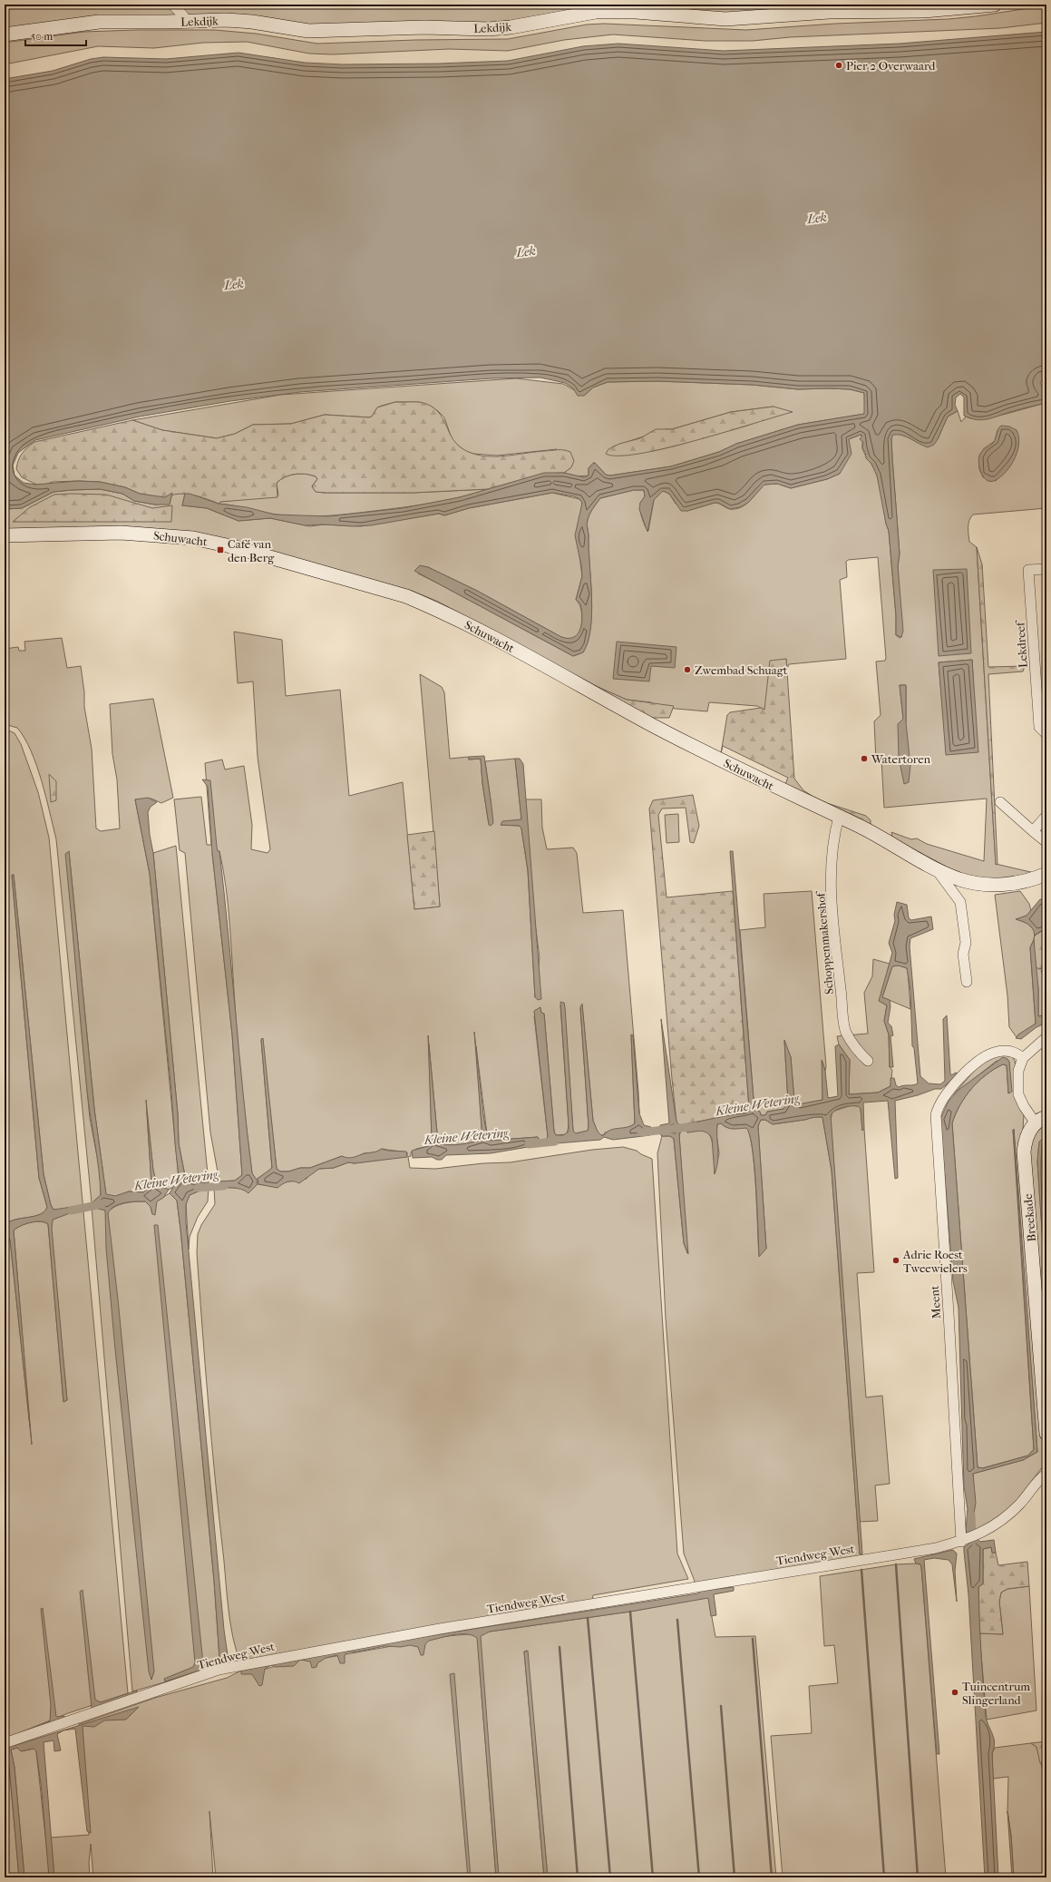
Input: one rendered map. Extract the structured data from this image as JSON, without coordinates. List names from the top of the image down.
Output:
{
  "streets": {
    "street": [
      "Lekdijk",
      "Schuwacht",
      "Lekdreef",
      "Schoppenmakershof",
      "Breekade",
      "Meent",
      "Tiendweg-West"
    ]
  },
  "crossings": [
    ["Schuwacht", "Schoppenmakershof"],
    ["Breekade", "Meent"],
    ["Meent", "Tiendweg-West"]
  ],
  "water": ["Lek", "Kleine Wetering"],
  "places": {
    "other": [
      "Pier 2 Overwaard",
      "Zwembad Schuagt",
      "Watertoren",
      "Adrie Roest Tweewielers",
      "Tuincentrum Slingerland"
    ],
    "transit": ["Café van den Berg"]
  },
  "scale_bar": "50 m"
}
